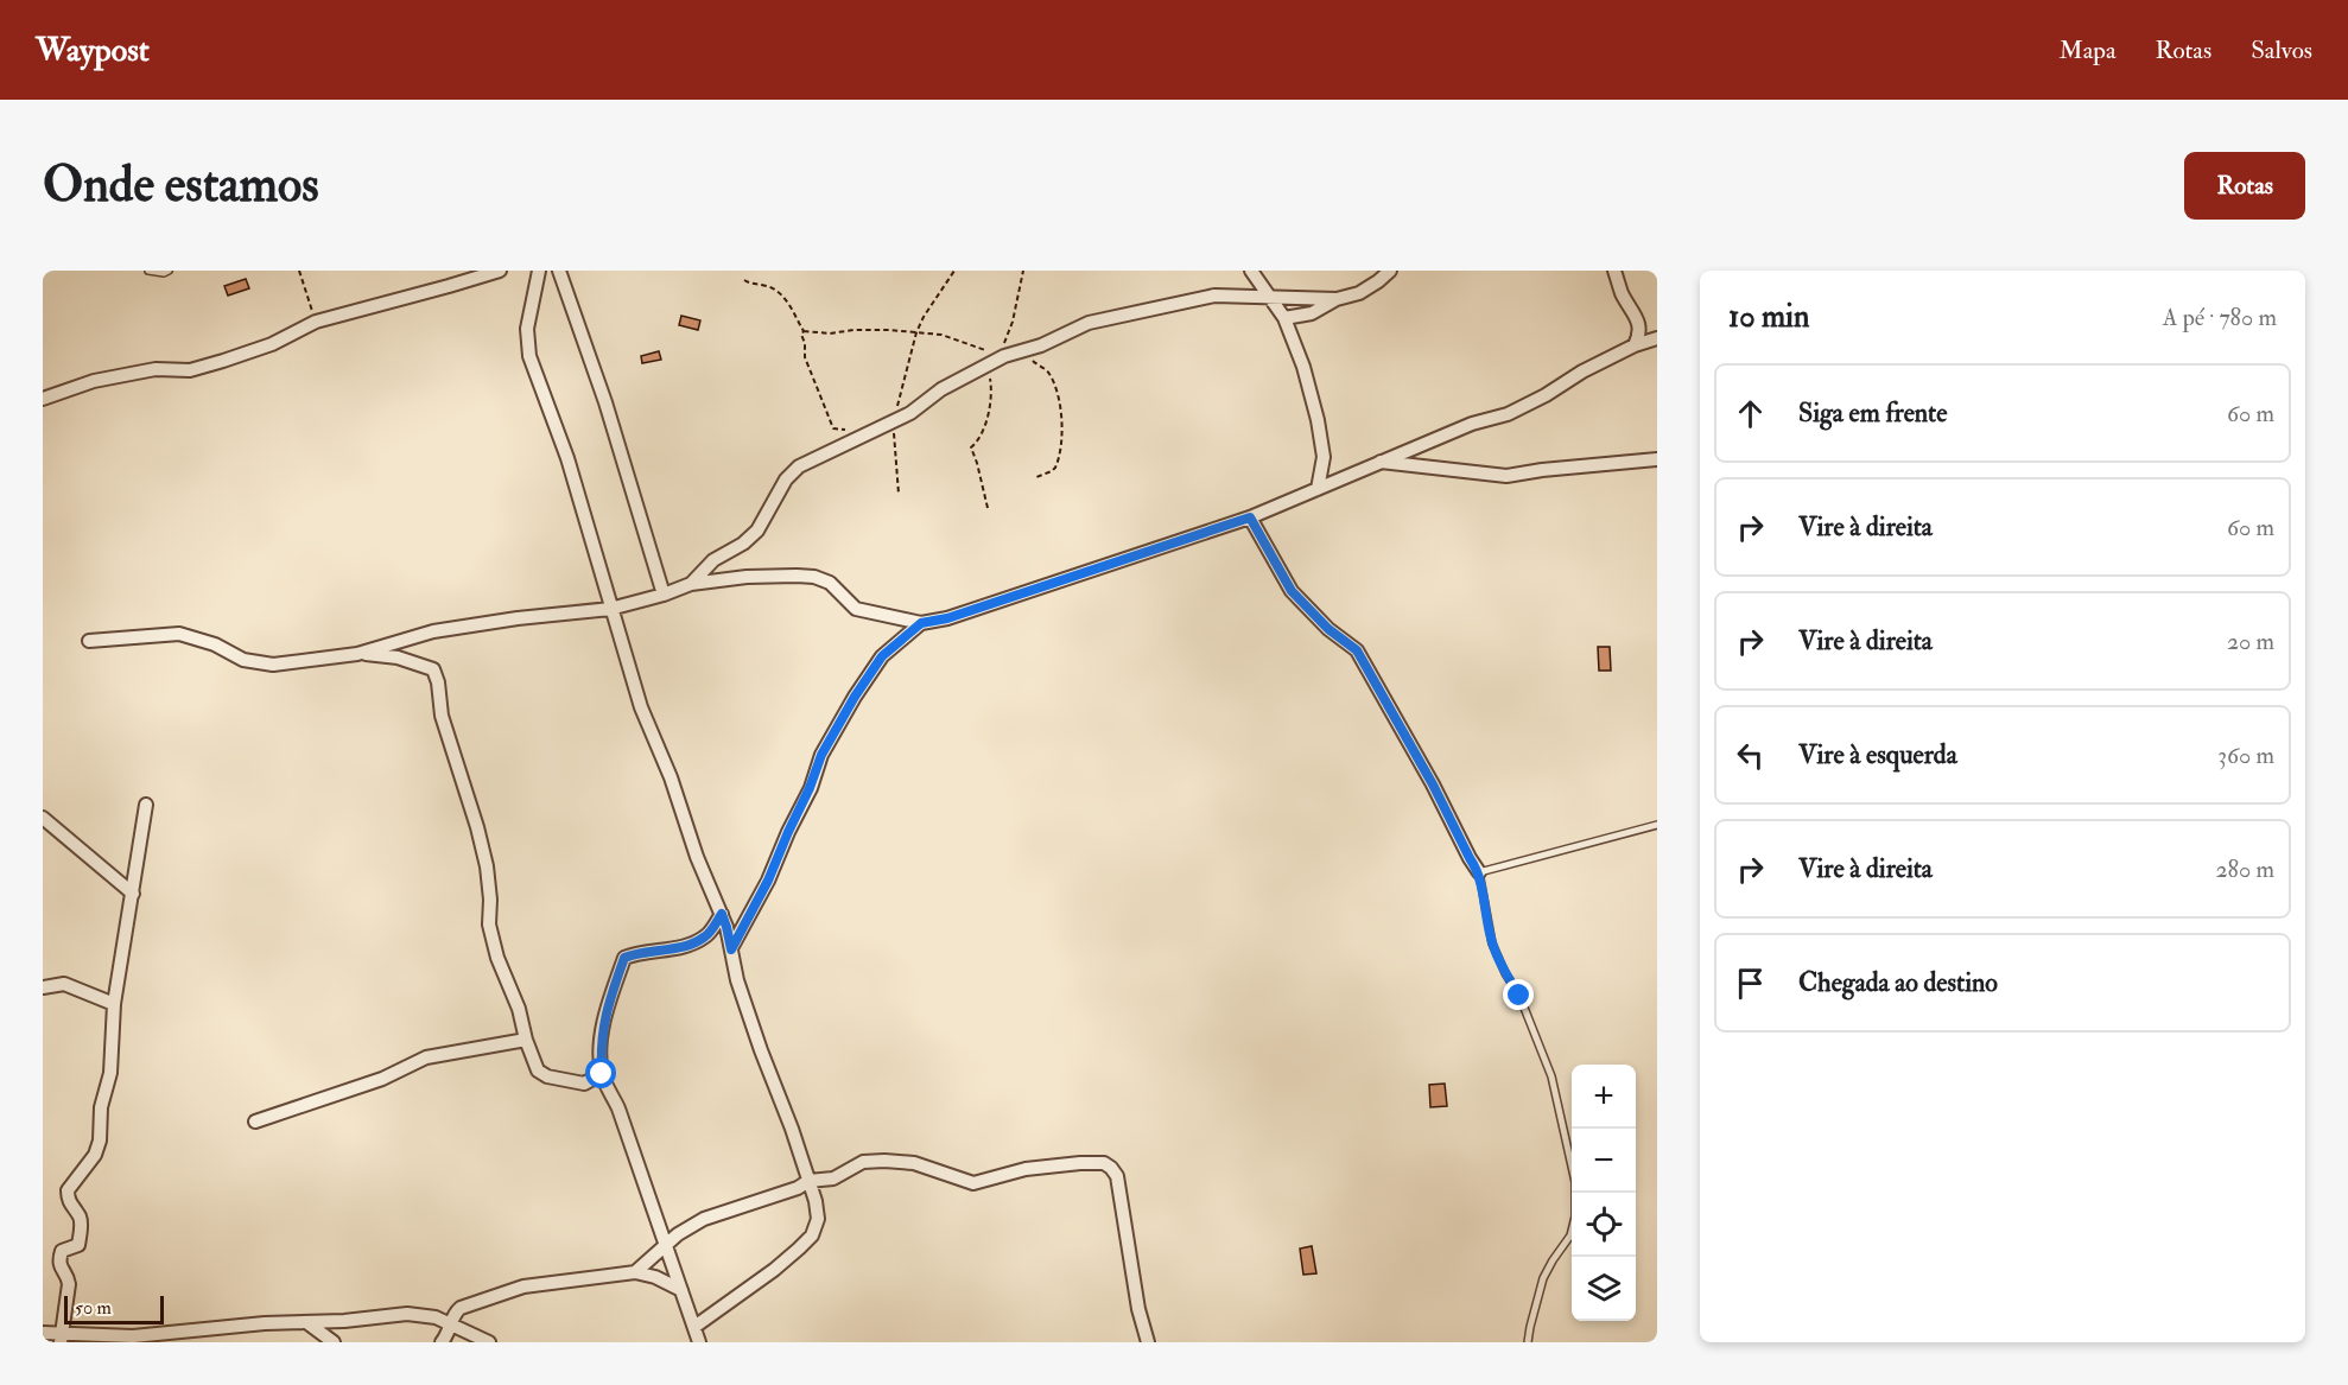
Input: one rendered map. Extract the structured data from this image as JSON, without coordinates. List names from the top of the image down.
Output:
{
  "scale_bar": "50 m",
  "page": {
    "header": "Waypost",
    "nav": ["Mapa", "Rotas", "Salvos"],
    "buttons": "Rotas",
    "title": "Onde estamos",
    "heading": ["10 min", "A pé · 780 m"],
    "list": [
      ["Siga em frente", "60 m"],
      ["Vire à direita", "60 m"],
      ["Vire à direita", "20 m"],
      ["Vire à esquerda", "360 m"],
      ["Vire à direita", "280 m"],
      "Chegada ao destino"
    ],
    "map_buttons": ["+", "−"],
    "scale": "50 m"
  }
}
